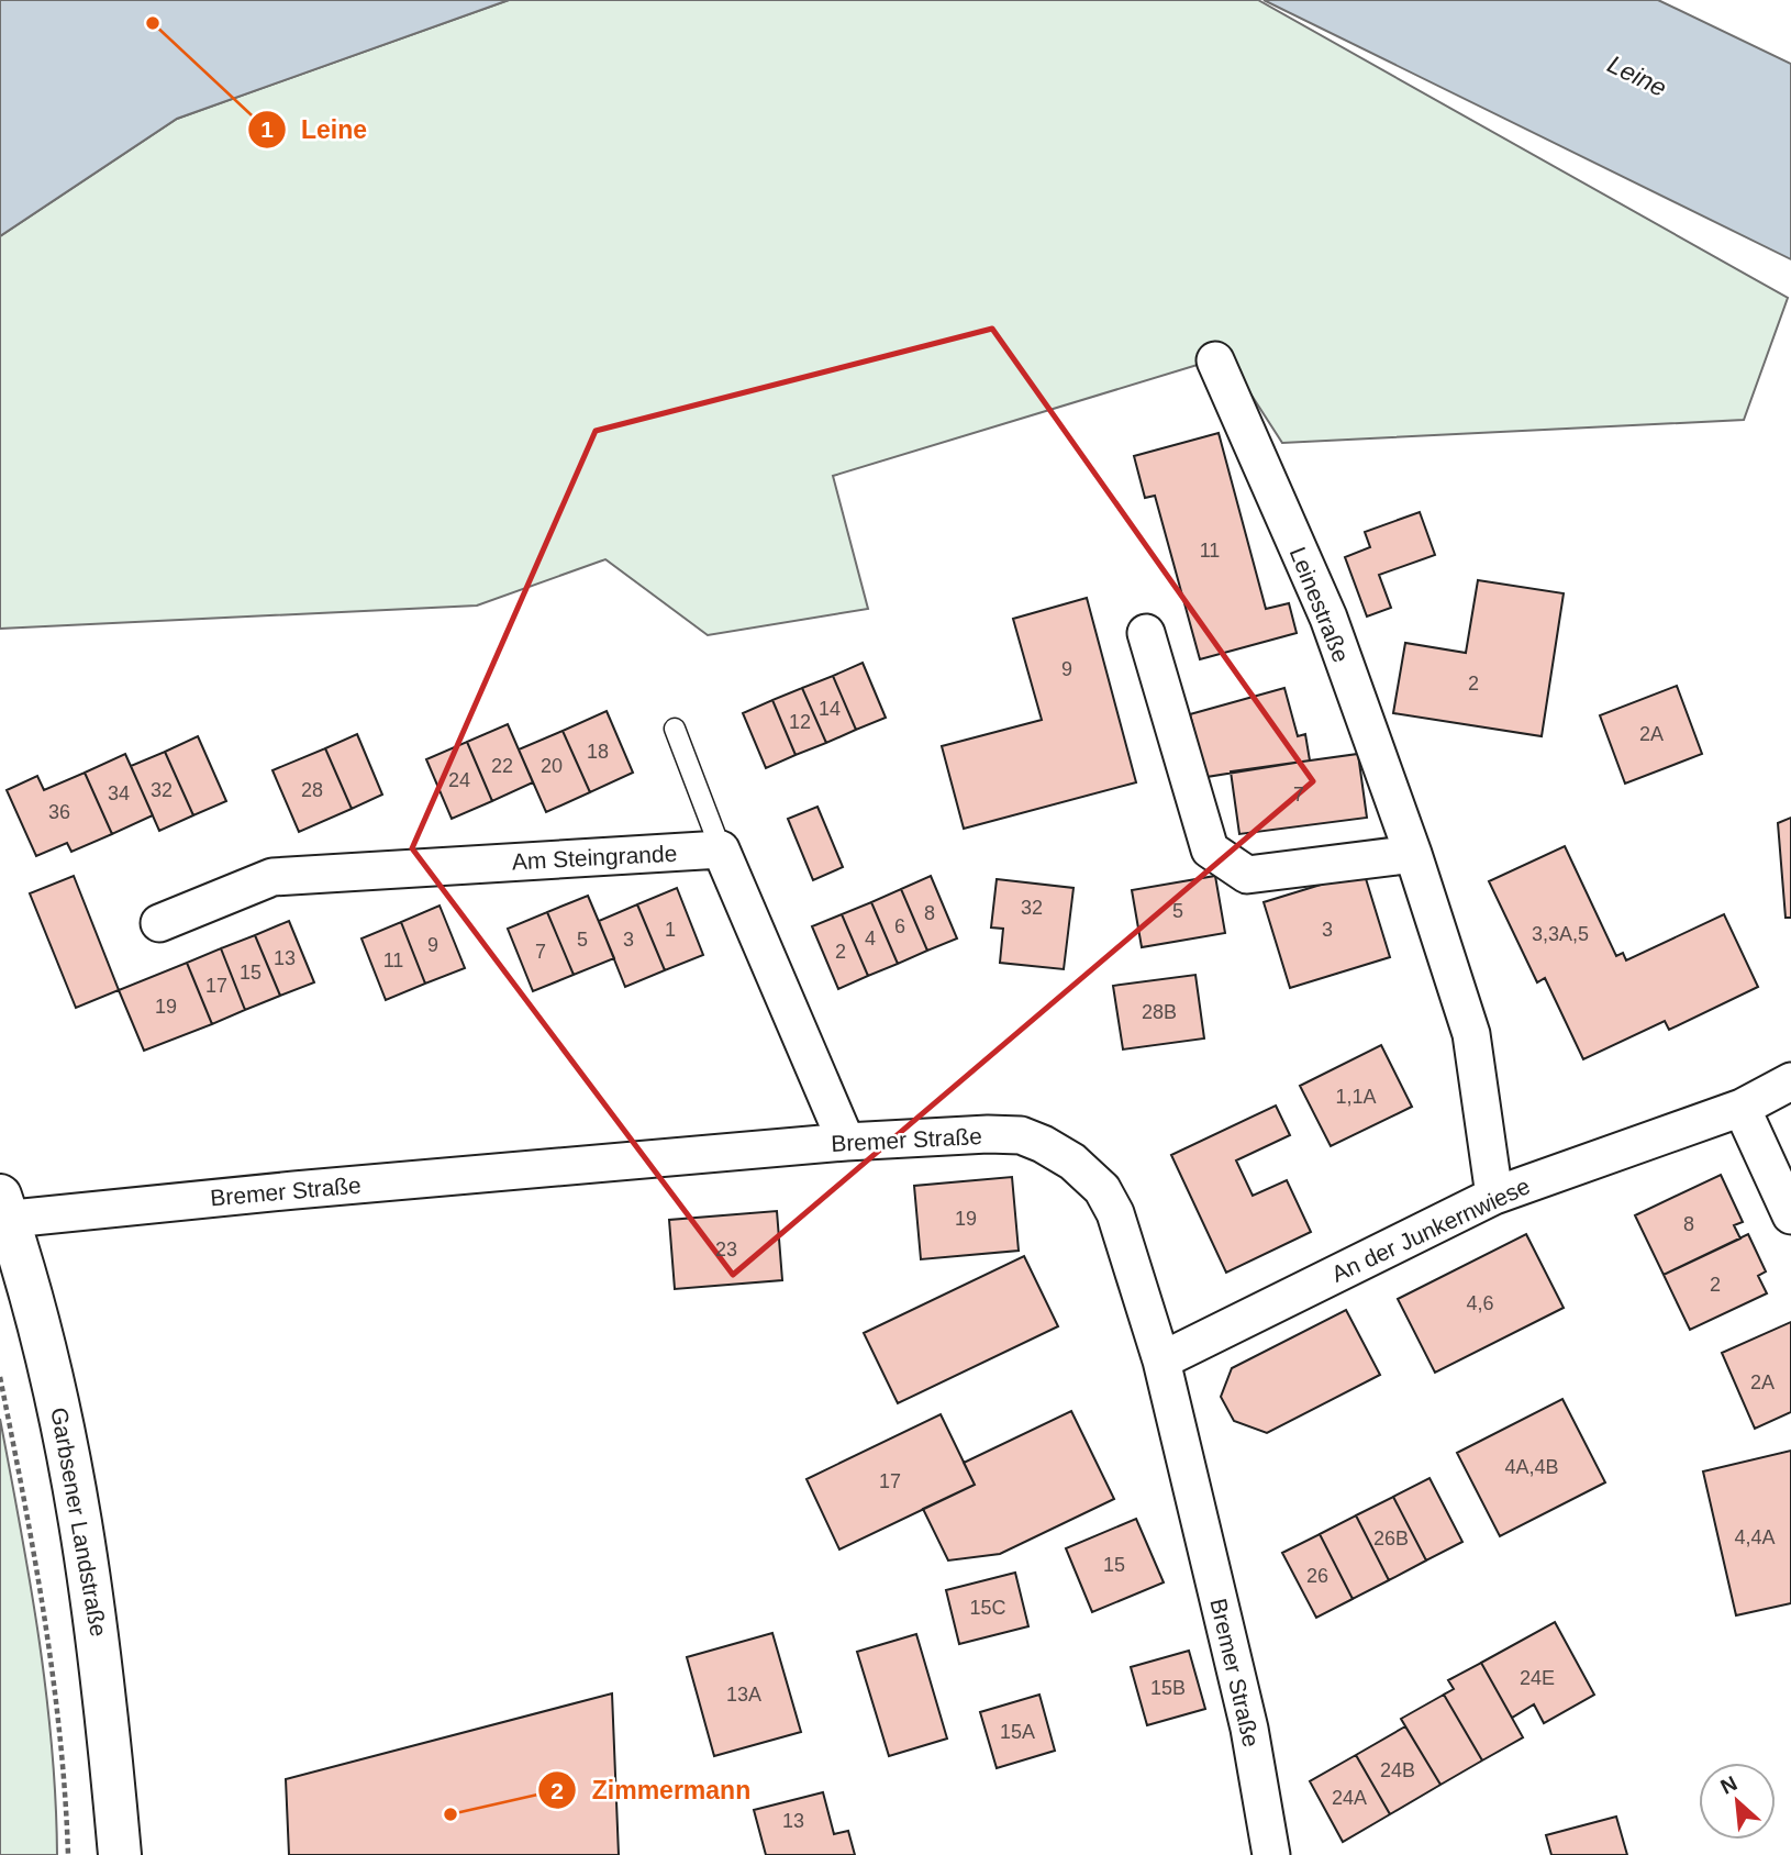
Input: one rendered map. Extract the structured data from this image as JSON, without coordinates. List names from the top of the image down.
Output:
{
  "streets": {
    "main road": ["Garbsener Landstraße"],
    "street": [
      "Leinestraße",
      "Am Steingrande",
      "Bremer Straße",
      "An der Junkernwiese"
    ]
  },
  "crossings": [
    ["Leinestraße", "An der Junkernwiese"],
    ["Bremer Straße", "An der Junkernwiese"],
    ["Bremer Straße", "Garbsener Landstraße"]
  ],
  "water": ["Leine"],
  "places": ["Leine", "Zimmermann"],
  "house_numbers": [
    "11",
    "9",
    "2",
    "14",
    "12",
    "2A",
    "18",
    "22",
    "20",
    "24",
    "32",
    "28",
    "34",
    "7",
    "36",
    "32",
    "5",
    "8",
    "6",
    "1",
    "3",
    "3,3A,5",
    "4",
    "5",
    "3",
    "9",
    "7",
    "2",
    "13",
    "11",
    "15",
    "17",
    "19",
    "28B",
    "1,1A",
    "19",
    "8",
    "23",
    "2",
    "4,6",
    "2A",
    "4A,4B",
    "17",
    "4,4A",
    "26B",
    "15",
    "26",
    "15C",
    "24E",
    "15B",
    "13A",
    "15A",
    "24B",
    "24A",
    "13"
  ],
  "north": "top left"
}
